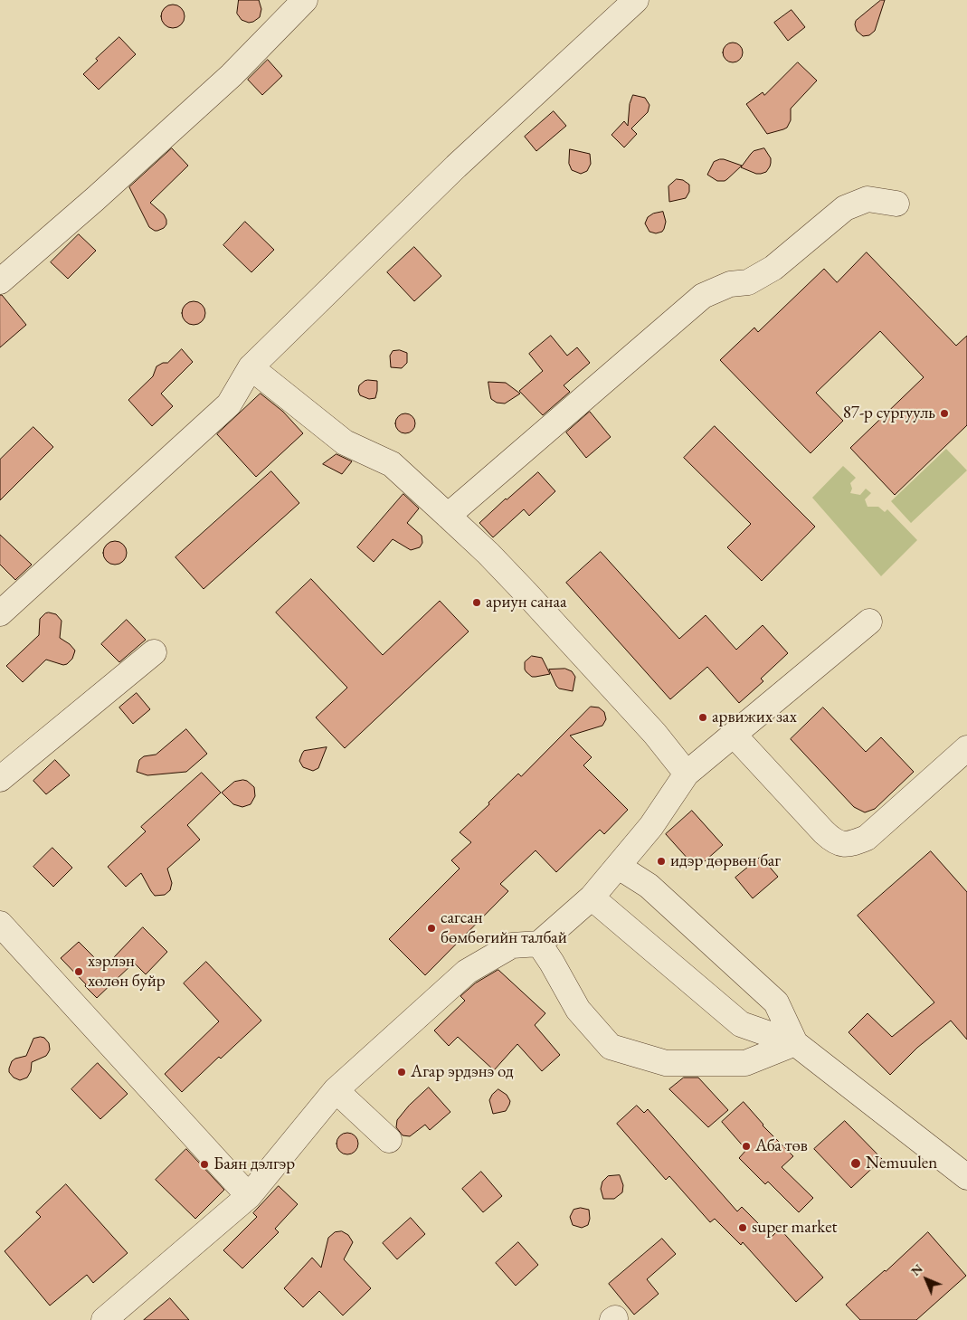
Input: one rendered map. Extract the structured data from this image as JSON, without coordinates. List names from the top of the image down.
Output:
{
  "places": [
    "87-р сургууль",
    "ариун санаа",
    "арвижих зах",
    "идэр дөрвөн баг",
    "сагсан бөмбөгийн талбай",
    "хэрлэн хөлөн буйр",
    "Агар эрдэнэ од",
    "Аба төв",
    "Nemuulen",
    "Баян дэлгэр",
    "super market"
  ],
  "north": "top left"
}
